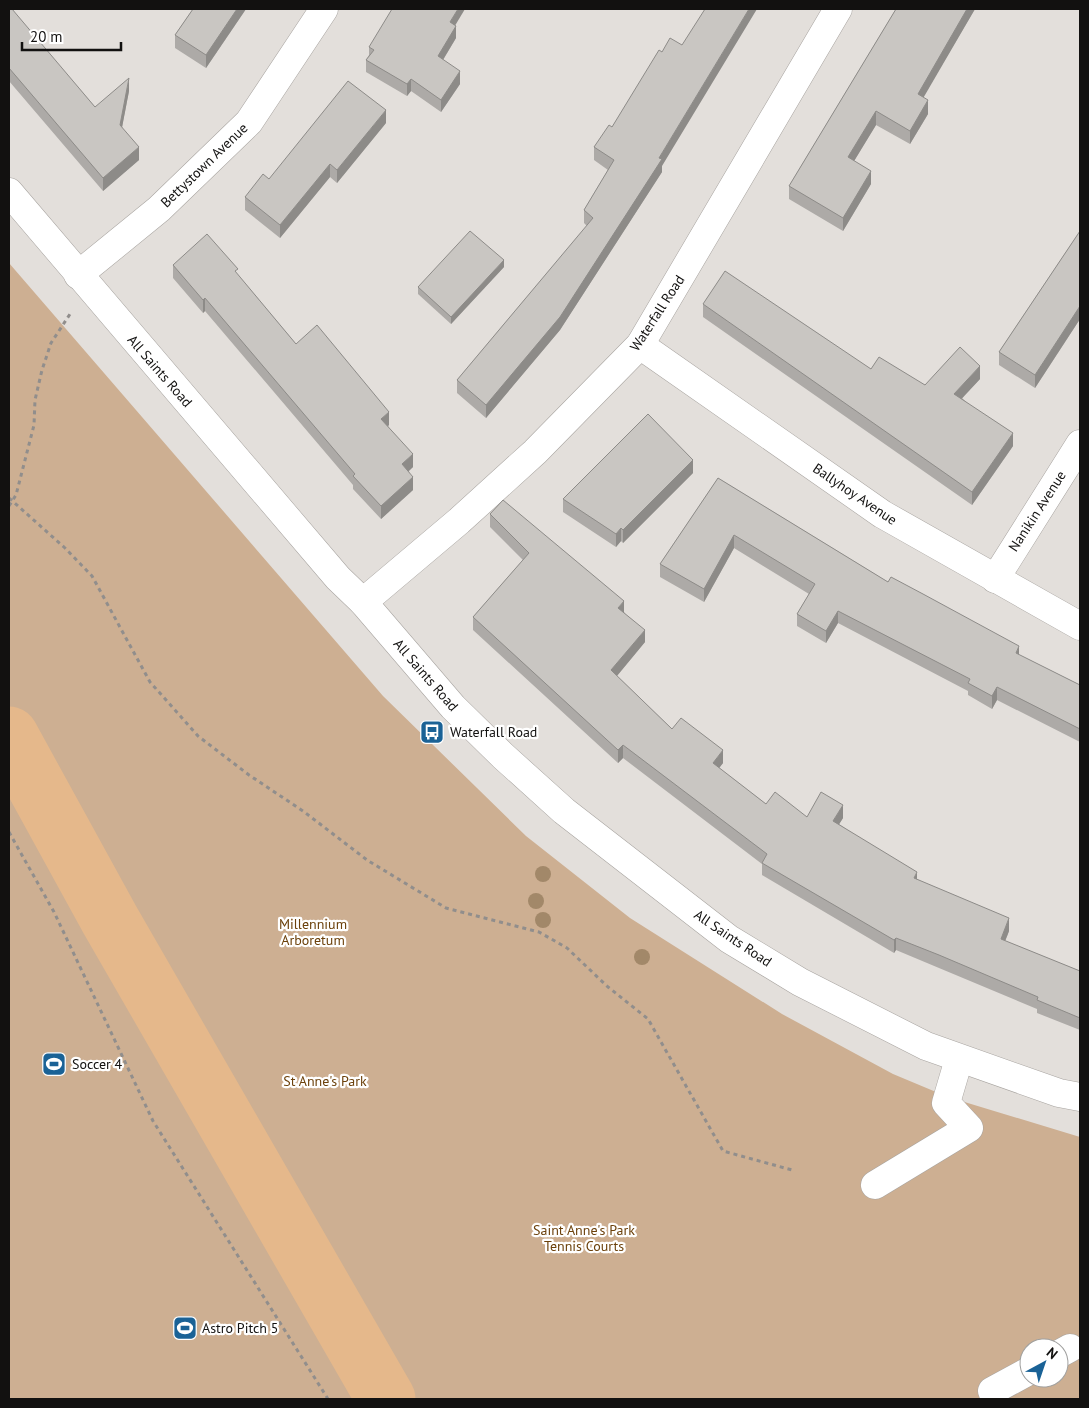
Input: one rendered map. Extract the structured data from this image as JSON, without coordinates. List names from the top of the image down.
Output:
{
  "streets": {
    "street": [
      "Bettystown Avenue",
      "Waterfall Road",
      "All Saints Road",
      "Ballyhoy Avenue",
      "Nanikin Avenue"
    ]
  },
  "crossings": [
    ["Bettystown Avenue", "All Saints Road"],
    ["Waterfall Road", "All Saints Road"],
    ["Waterfall Road", "Ballyhoy Avenue"],
    ["Ballyhoy Avenue", "Nanikin Avenue"]
  ],
  "parks": ["Millennium Arboretum", "St Anne's Park", "Saint Anne's Park Tennis Courts"],
  "places": {
    "bus stop": ["Waterfall Road"],
    "sports": ["Soccer 4", "Astro Pitch 5"]
  },
  "scale_bar": "20 m",
  "north": "top right"
}
